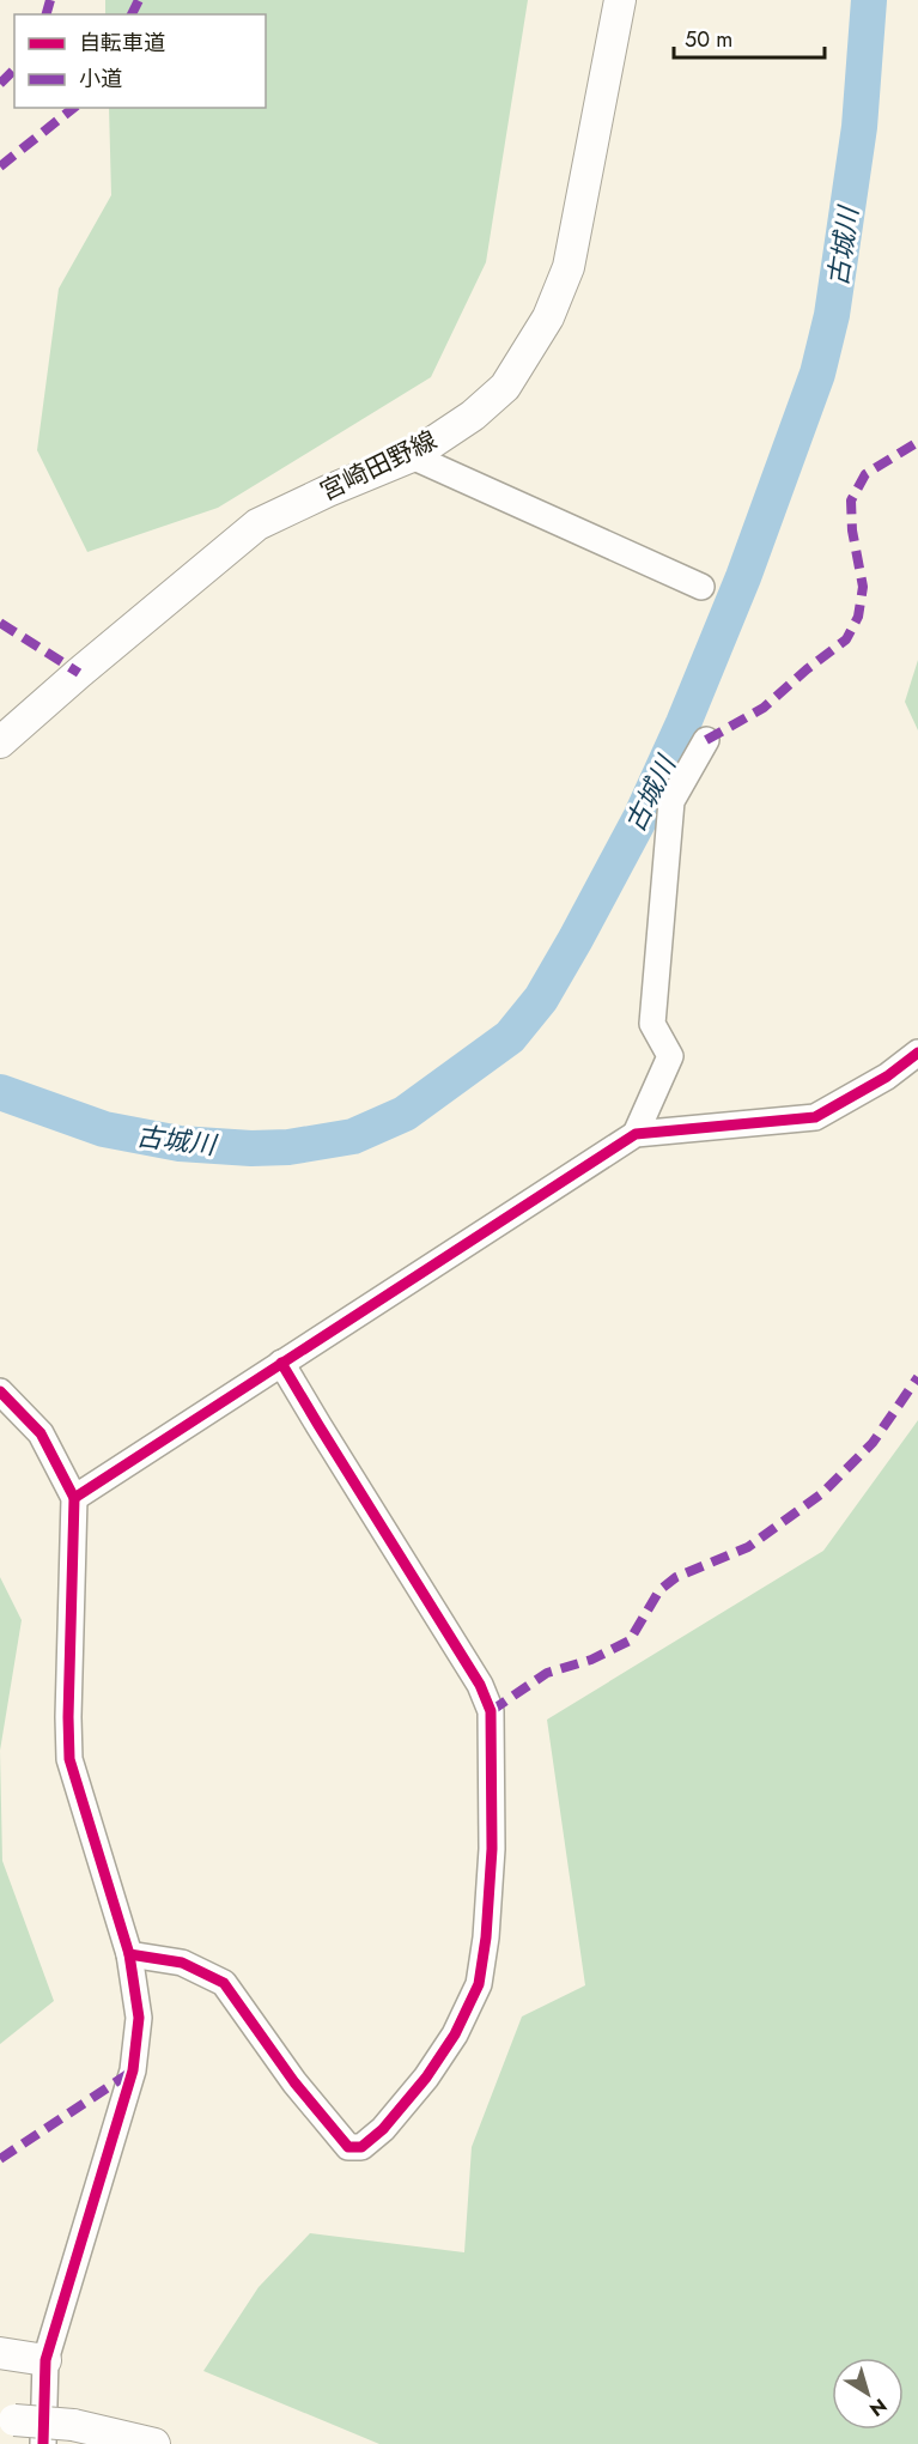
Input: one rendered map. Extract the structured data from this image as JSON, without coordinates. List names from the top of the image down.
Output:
{
  "streets": {
    "main road": ["宮崎田野線"]
  },
  "water": ["古城川"],
  "legend": ["自転車道", "小道"],
  "scale_bar": "50 m",
  "north": "bottom right"
}
